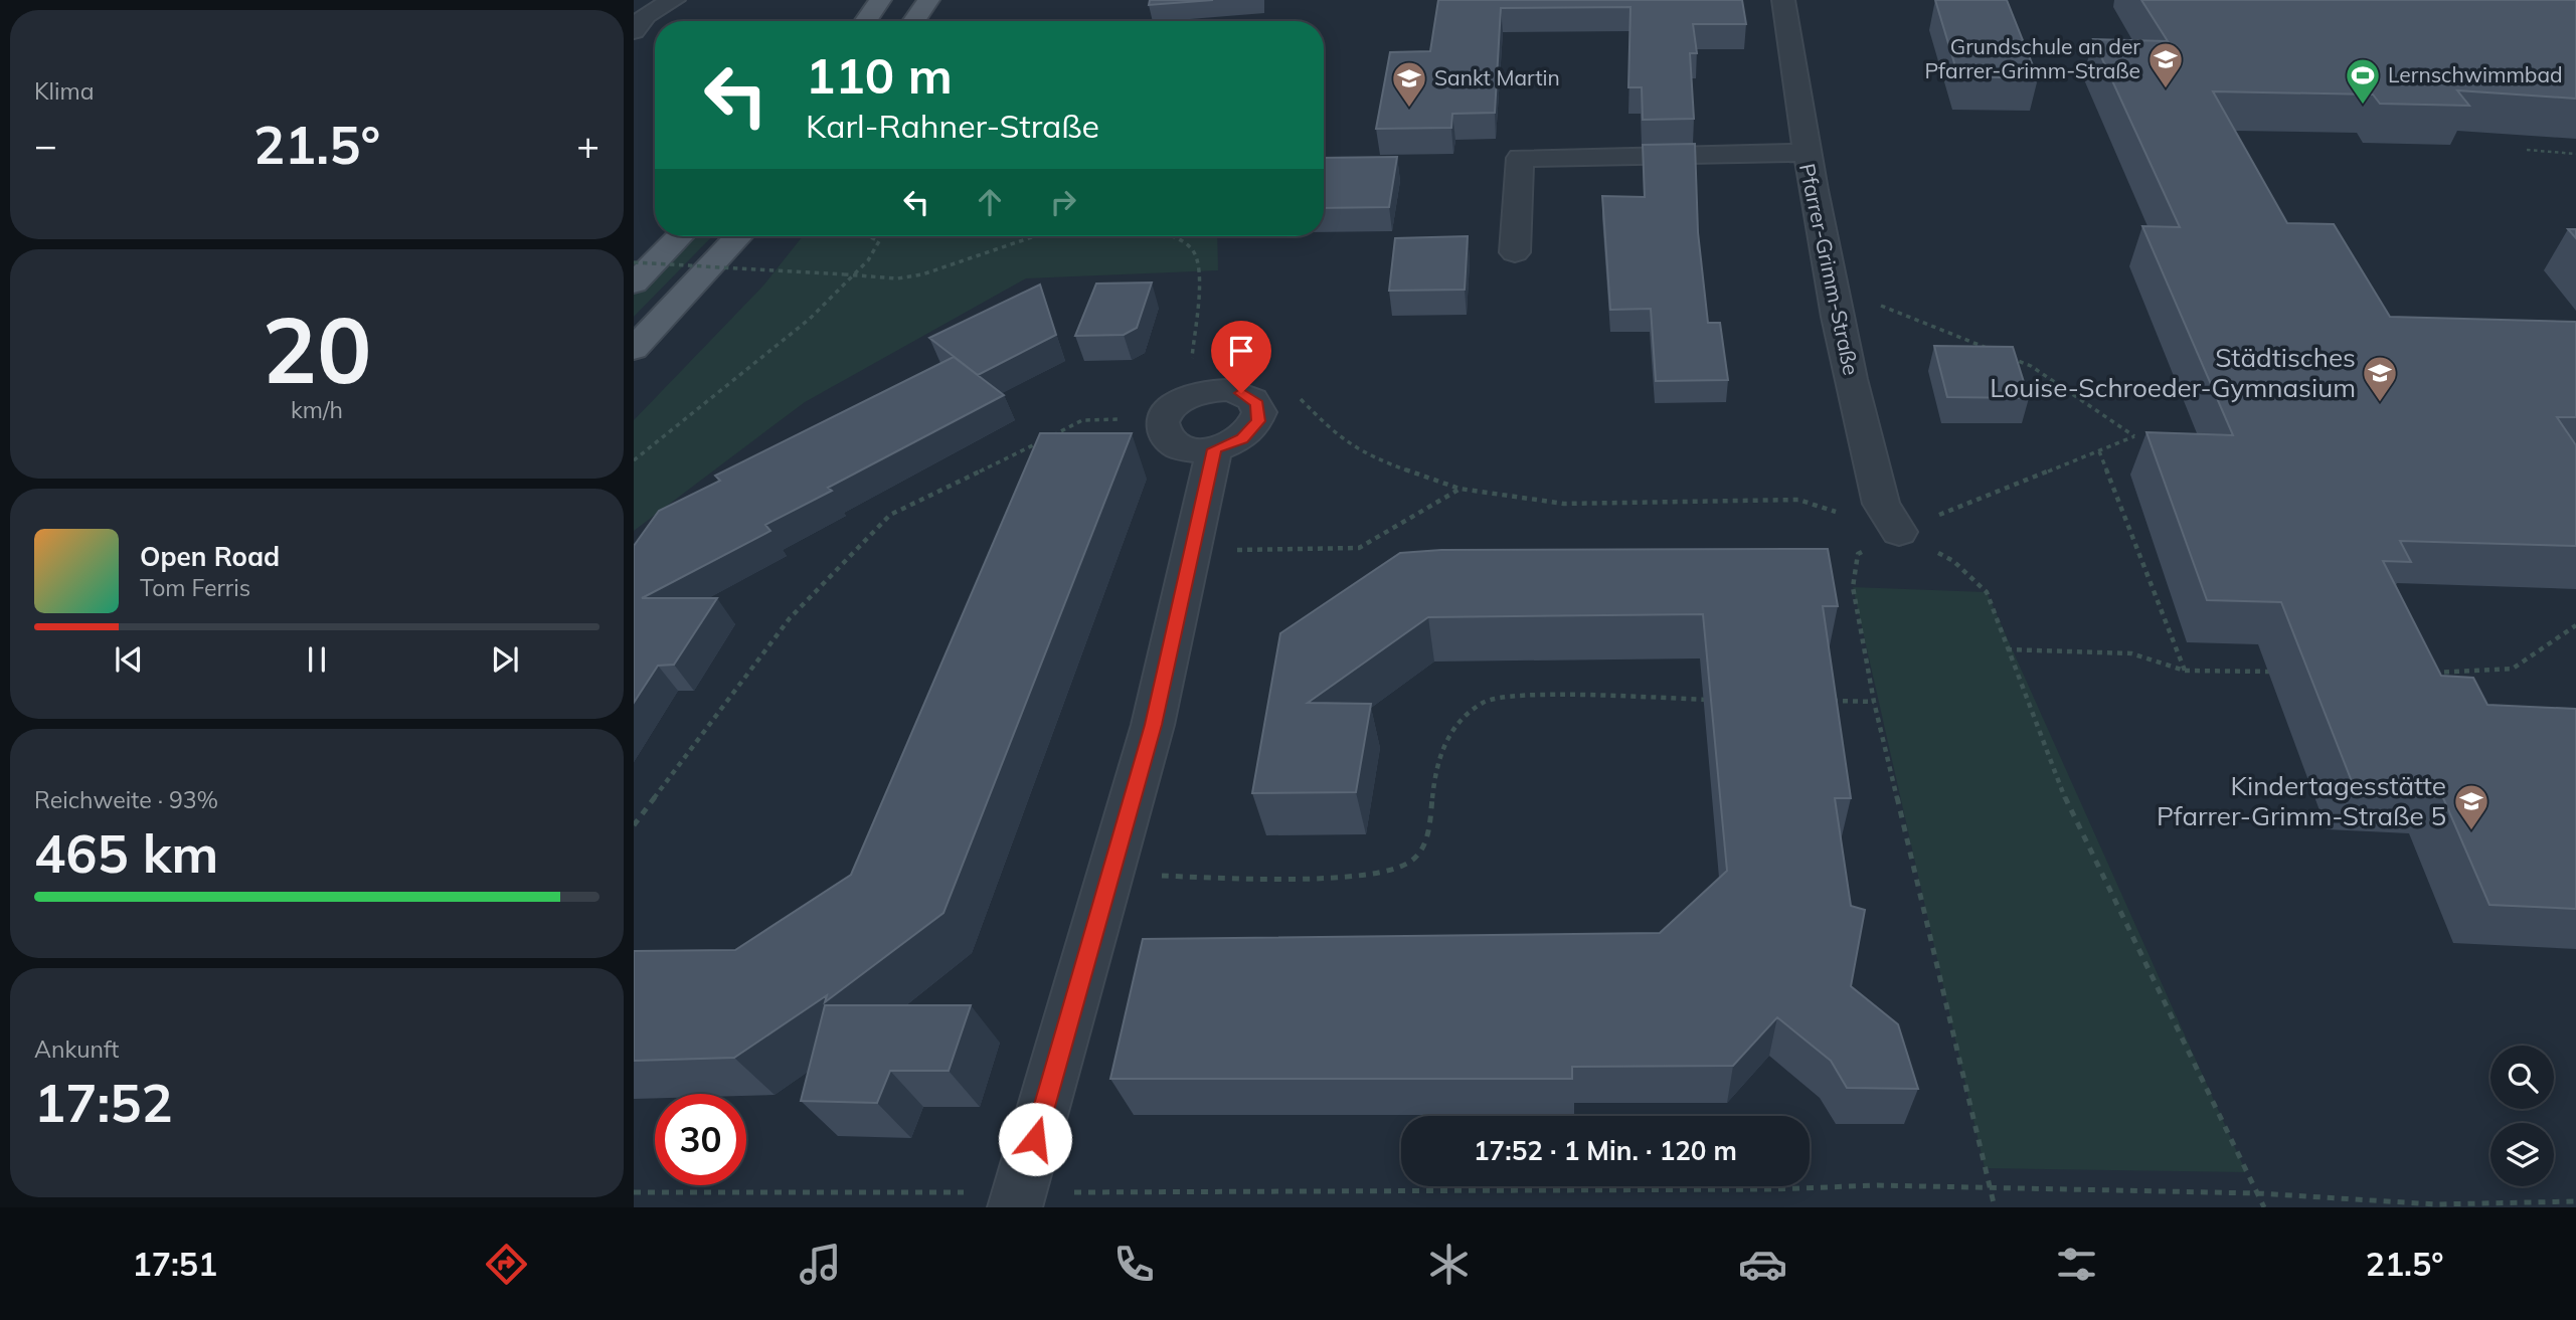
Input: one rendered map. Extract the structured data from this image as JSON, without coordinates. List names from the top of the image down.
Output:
{
  "streets": {
    "street": ["Pfarrer-Grimm-Straße"]
  },
  "places": {
    "school or university": [
      "Grundschule an der Pfarrer-Grimm-Straße",
      "Sankt Martin",
      "Städtisches Louise-Schroeder-Gymnasium",
      "Kindertagesstätte Pfarrer-Grimm-Straße 5"
    ],
    "sports": ["Lernschwimmbad"]
  },
  "page": {
    "tile": [
      "Klima",
      ["20", "km/h"],
      ["Reichweite · 93%", "465 km"],
      ["Ankunft", "17:52"]
    ],
    "turn": ["110 m", "Karl-Rahner-Straße"],
    "heat": ["−", "21.5°", "+"],
    "song": ["Open Road", "Tom Ferris"],
    "limit": "30",
    "trip": "17:52 · 1 Min. · 120 m",
    "tabs": ["17:51", "21.5°"]
  }
}
